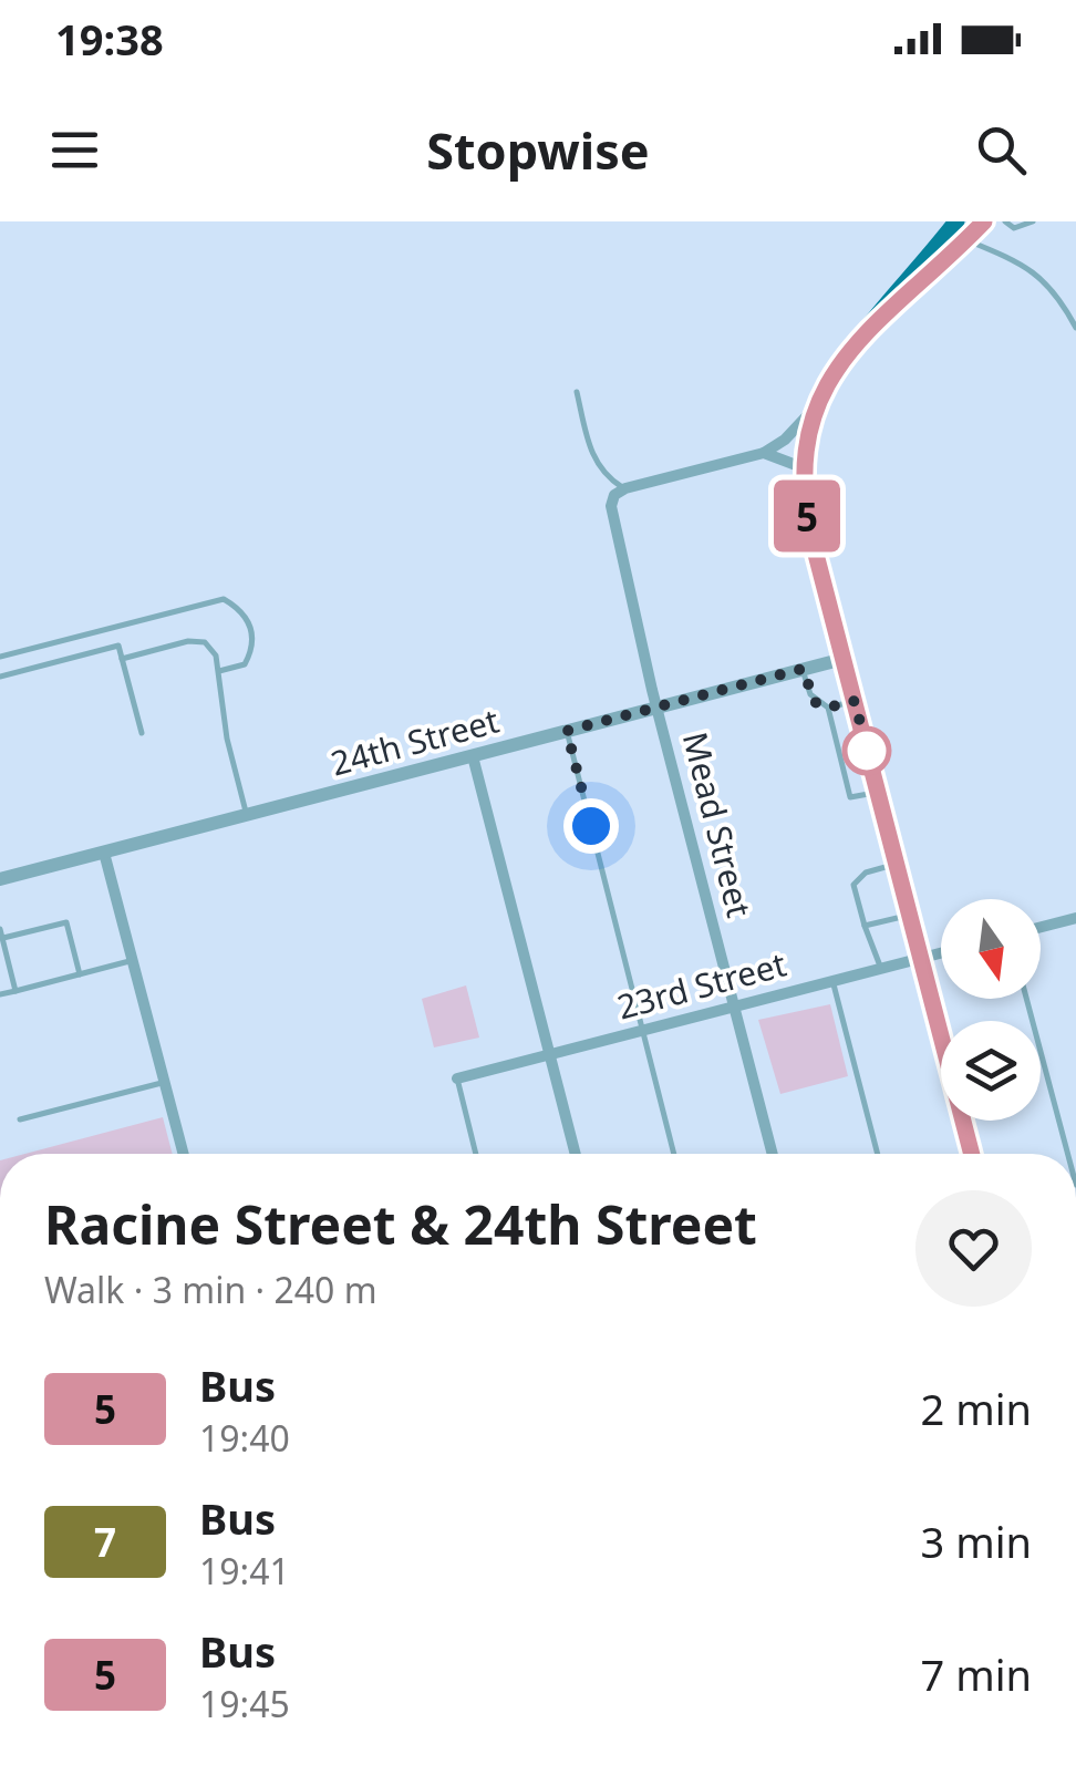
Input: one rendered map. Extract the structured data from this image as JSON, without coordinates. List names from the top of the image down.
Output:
{
  "streets": {
    "street": ["24th Street", "Mead Street", "23rd Street"]
  },
  "crossings": [
    ["24th Street", "Mead Street"],
    ["Mead Street", "23rd Street"]
  ],
  "lines": ["bus line 5"],
  "north": "bottom",
  "page": {
    "status": "19:38",
    "header": "Stopwise",
    "on_map": "5",
    "heading": ["Racine Street & 24th Street", "Walk · 3 min · 240 m"],
    "list": [
      {
        "mark": "5",
        "name": "Bus",
        "note": "19:40",
        "value": "2 min"
      },
      {
        "mark": "7",
        "name": "Bus",
        "note": "19:41",
        "value": "3 min"
      },
      {
        "mark": "5",
        "name": "Bus",
        "note": "19:45",
        "value": "7 min"
      }
    ]
  }
}
